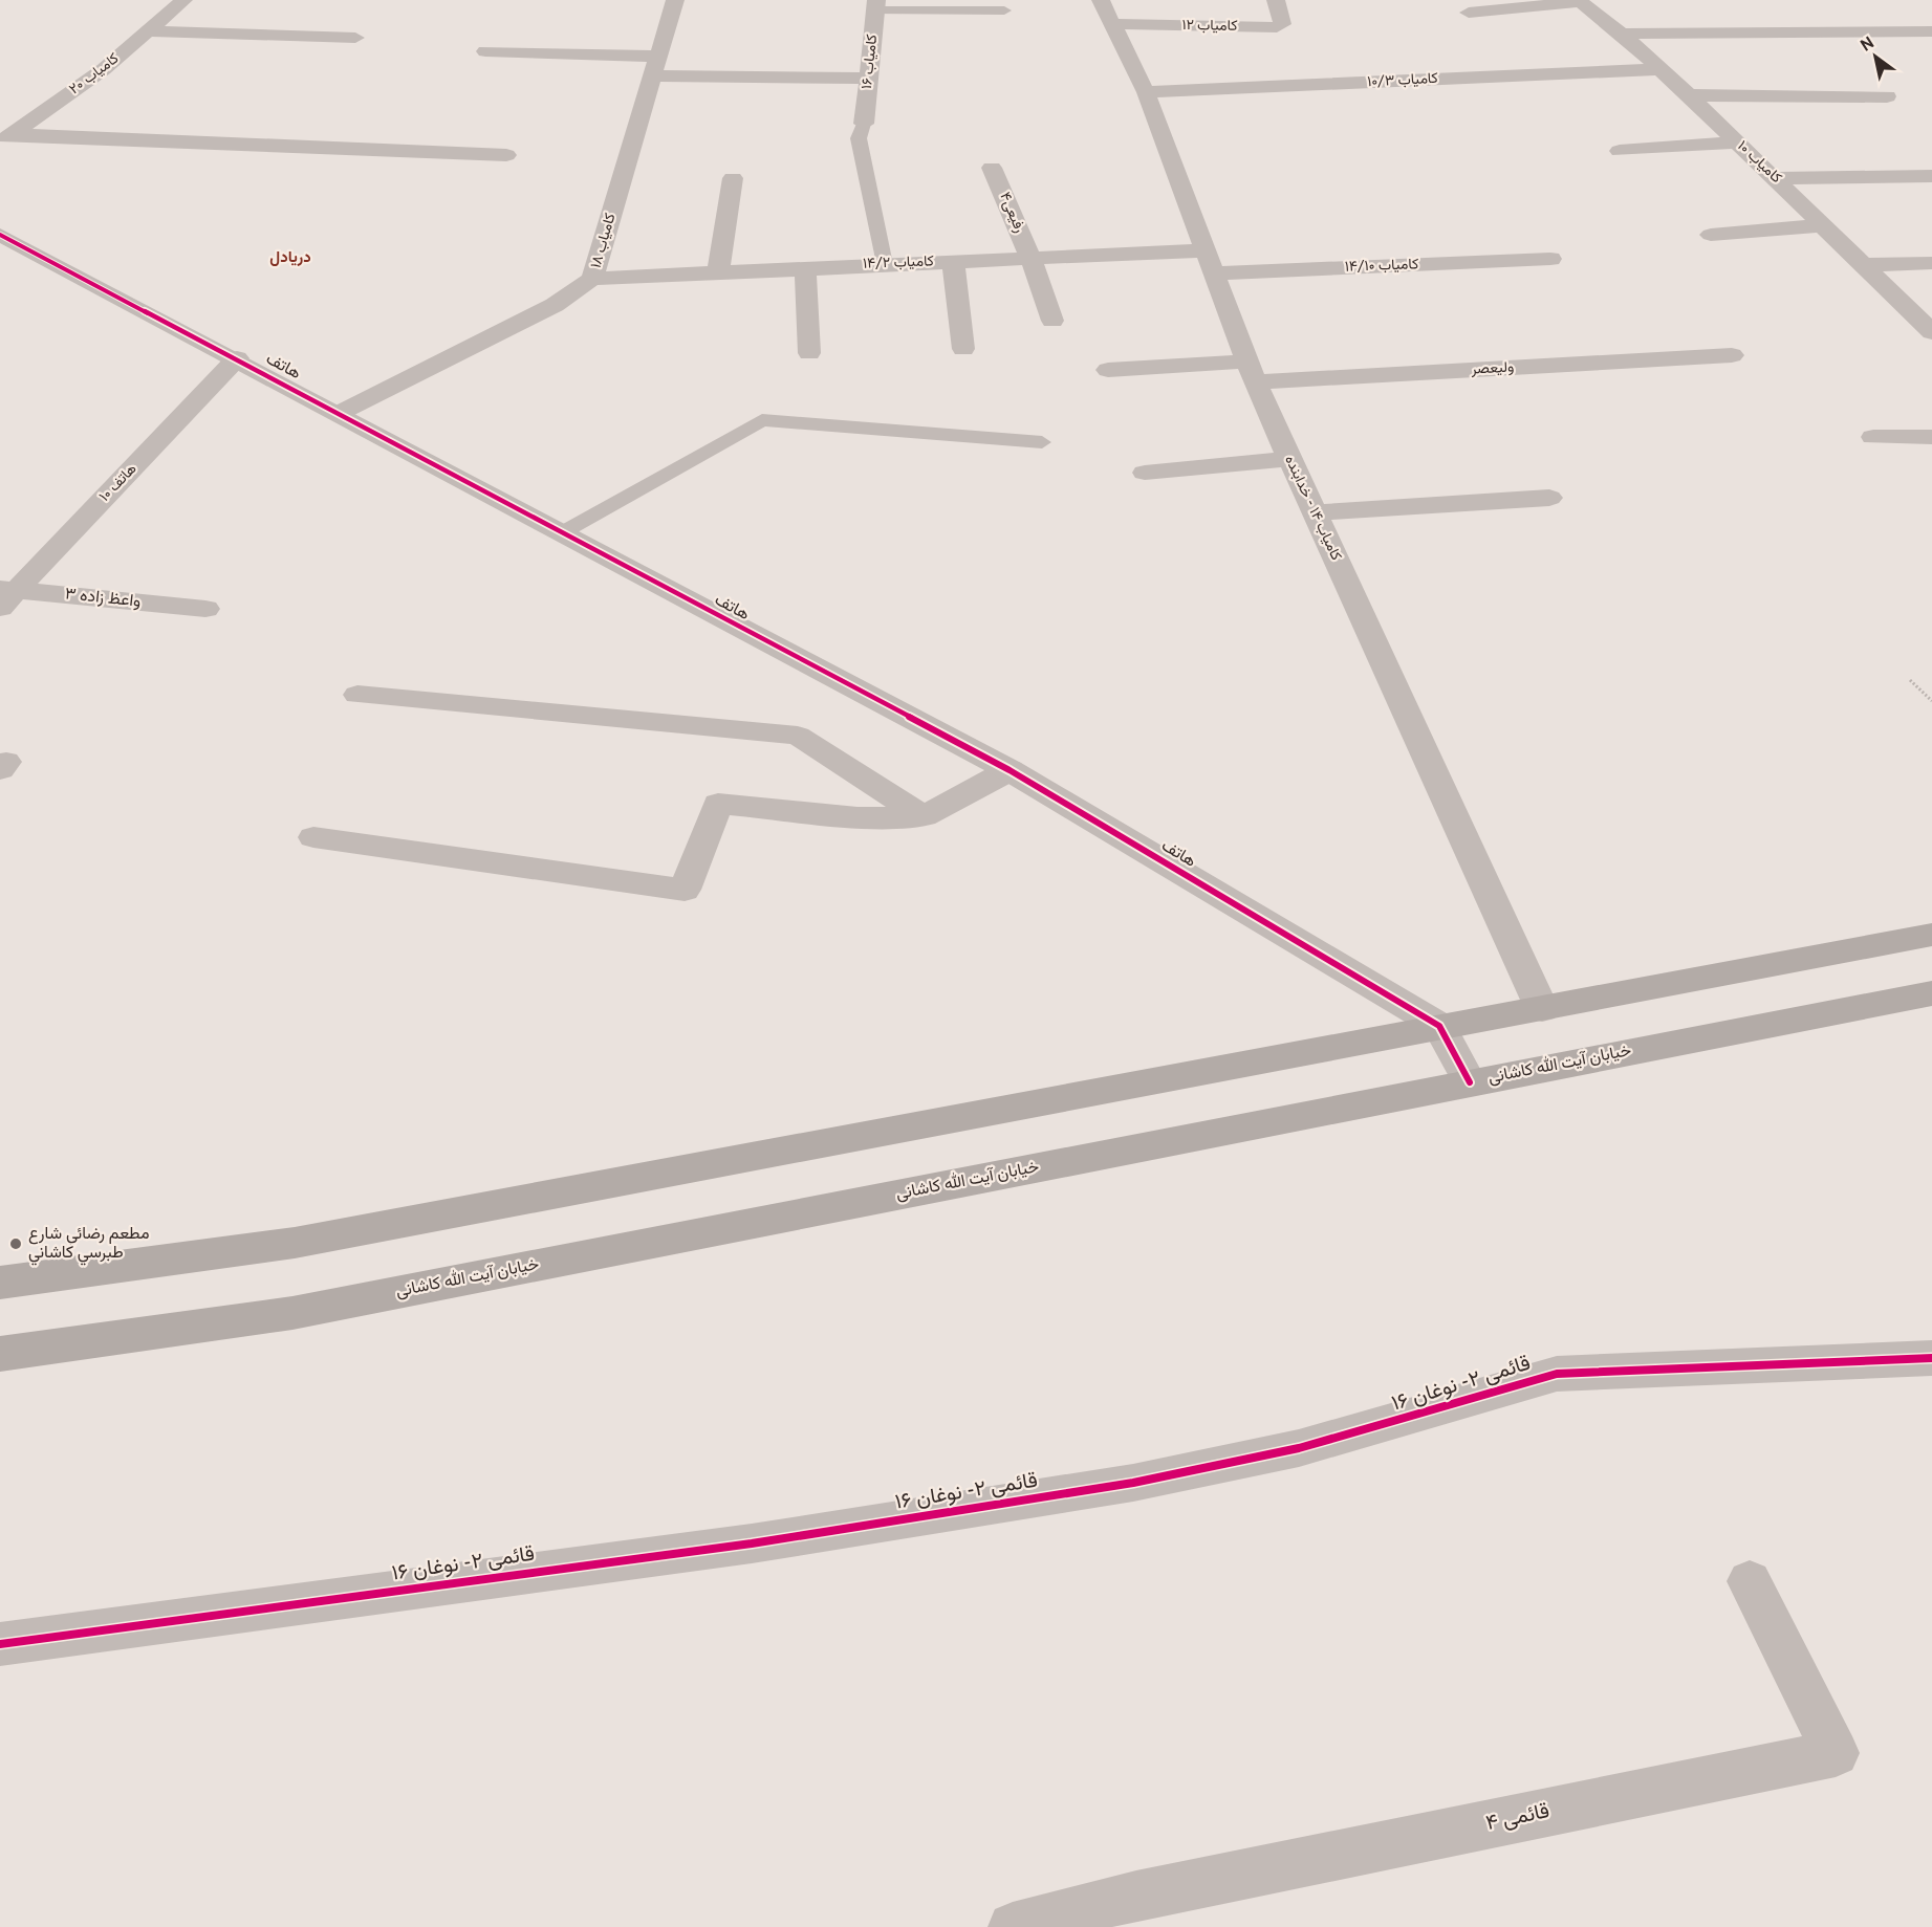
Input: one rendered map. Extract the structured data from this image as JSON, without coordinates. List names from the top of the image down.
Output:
{
  "streets": {
    "main road": ["خیابان آیت الله کاشانی"],
    "street": [
      "کامیاب ۱۲",
      "کامیاب ۱۶",
      "کامیاب ۲۰",
      "کامیاب ۱۰/۳",
      "کامیاب ۱۰",
      "رفیعی۴",
      "کامیاب ۱۸",
      "کامیاب ۱۴/۲",
      "کامیاب ۱۴/۱۰",
      "هاتف",
      "ولیعصر",
      "هاتف ۱۰",
      "کامیاب ۱۴ - خدابنده",
      "واعظ زاده ۳",
      "قائمی ۲- نوغان ۱۶",
      "قائمی ۴"
    ]
  },
  "crossings": [
    ["کامیاب ۱۲", "کامیاب ۱۴ - خدابنده"],
    ["کامیاب ۱۰/۳", "کامیاب ۱۰"],
    ["کامیاب ۱۰/۳", "کامیاب ۱۴ - خدابنده"],
    ["رفیعی۴", "کامیاب ۱۴/۲"],
    ["کامیاب ۱۸", "کامیاب ۱۴/۲"],
    ["کامیاب ۱۸", "هاتف"],
    ["کامیاب ۱۴/۲", "کامیاب ۱۴/۱۰"],
    ["کامیاب ۱۴/۲", "کامیاب ۱۴ - خدابنده"],
    ["کامیاب ۱۴/۱۰", "کامیاب ۱۴ - خدابنده"],
    ["هاتف", "هاتف ۱۰"],
    ["ولیعصر", "کامیاب ۱۴ - خدابنده"],
    ["هاتف ۱۰", "واعظ زاده ۳"]
  ],
  "districts": ["دریادل"],
  "places": ["مطعم رضائي شارع طبرسي كاشاني"],
  "north": "top left"
}
